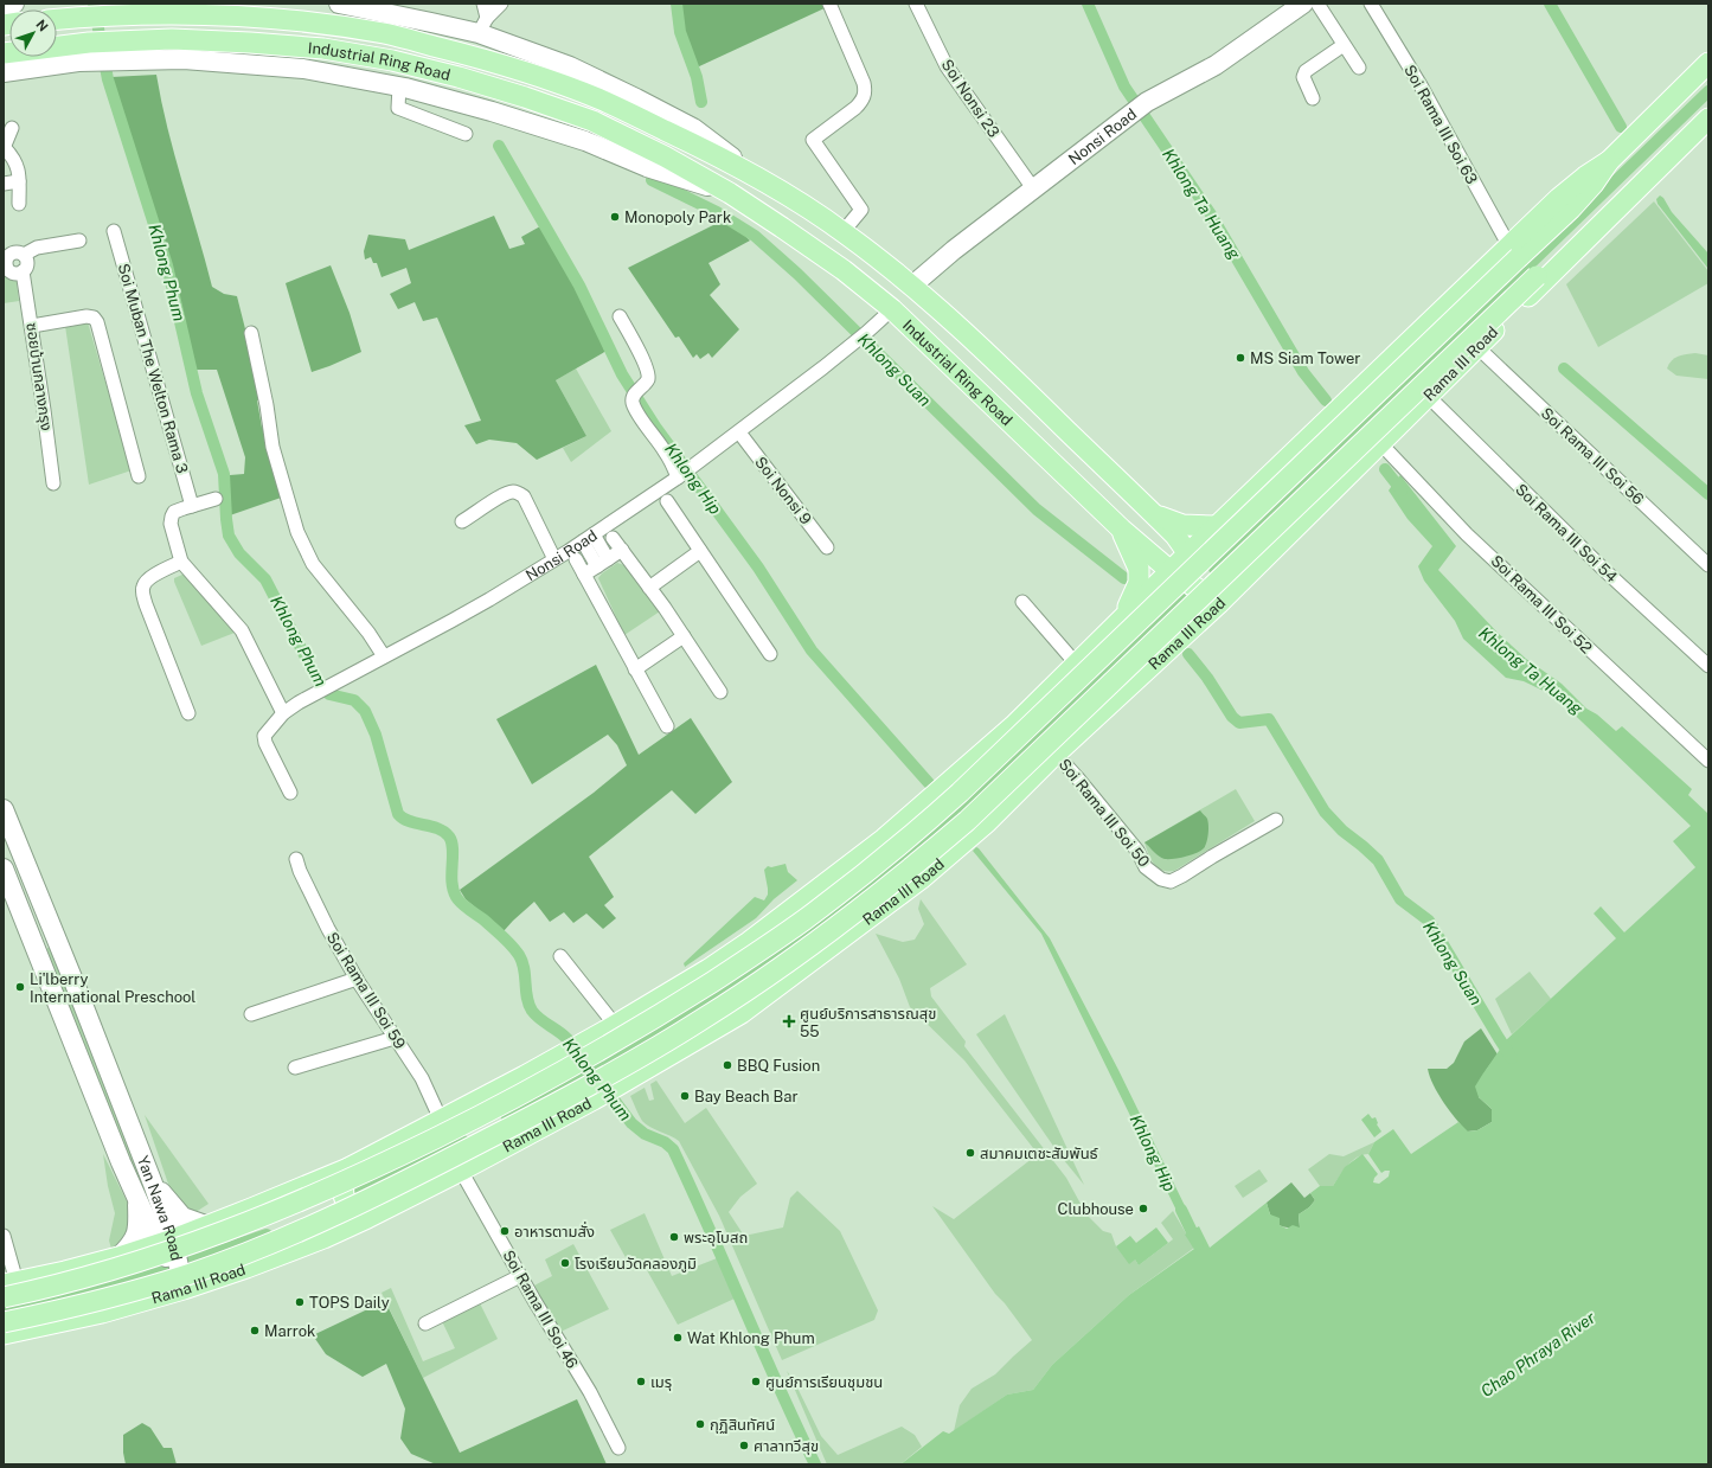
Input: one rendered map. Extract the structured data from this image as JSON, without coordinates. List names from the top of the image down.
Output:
{
  "streets": {
    "main road": [
      "Industrial Ring Road",
      "Nonsi Road",
      "Rama III Road",
      "Yan Nawa Road"
    ],
    "street": [
      "Soi Nonsi 23",
      "Soi Rama III Soi 63",
      "Soi Muban The Welton Rama 3",
      "ซอยบ้านกลางกรุง",
      "Soi Rama III Soi 56",
      "Soi Nonsi 9",
      "Soi Rama III Soi 54",
      "Soi Rama III Soi 52",
      "Soi Rama III Soi 50",
      "Soi Rama III Soi 59",
      "Soi Rama III Soi 46"
    ]
  },
  "crossings": [
    ["Industrial Ring Road", "Nonsi Road"],
    ["Industrial Ring Road", "Rama III Road"],
    ["Soi Nonsi 23", "Nonsi Road"],
    ["Nonsi Road", "Soi Nonsi 9"],
    ["Rama III Road", "Soi Rama III Soi 56"],
    ["Rama III Road", "Soi Rama III Soi 54"],
    ["Rama III Road", "Soi Rama III Soi 52"],
    ["Rama III Road", "Soi Rama III Soi 50"],
    ["Rama III Road", "Yan Nawa Road"],
    ["Rama III Road", "Soi Rama III Soi 46"]
  ],
  "water": [
    "Khlong Ta Huang",
    "Khlong Phum",
    "Khlong Suan",
    "Khlong Hip",
    "Chao Phraya River"
  ],
  "places": {
    "other": [
      "Monopoly Park",
      "MS Siam Tower",
      "Li'lberry International Preschool",
      "BBQ Fusion",
      "Bay Beach Bar",
      "สมาคมเตชะสัมพันธ์",
      "Clubhouse",
      "อาหารตามสั่ง",
      "พระอุโบสถ",
      "โรงเรียนวัดคลองภูมิ",
      "TOPS Daily",
      "Marrok",
      "Wat Khlong Phum",
      "เมรุ",
      "ศูนย์การเรียนชุมชน",
      "กุฏิสินทัศน์",
      "ศาลาทวีสุข"
    ],
    "health": ["ศูนย์บริการสาธารณสุข 55"]
  },
  "north": "top right"
}
